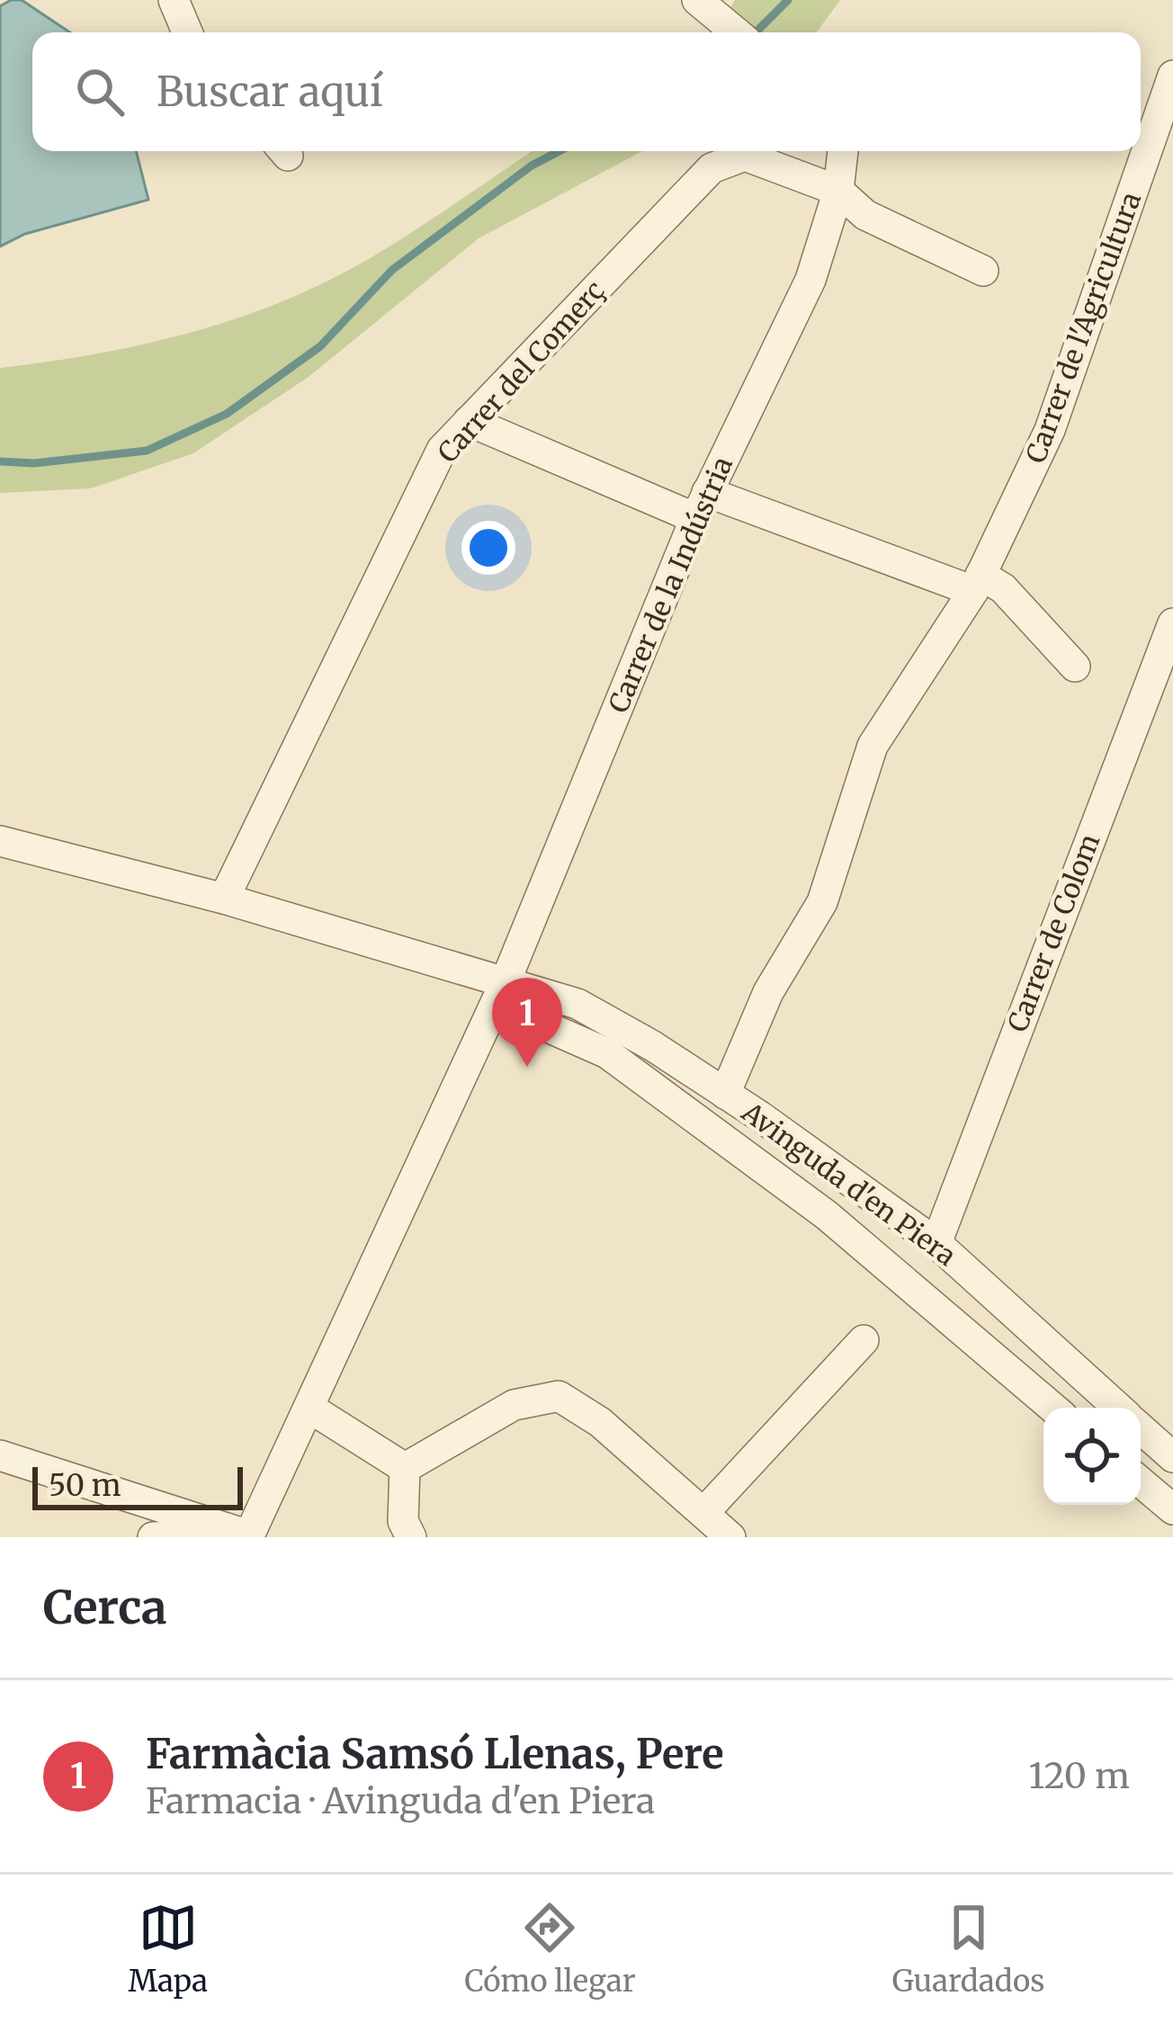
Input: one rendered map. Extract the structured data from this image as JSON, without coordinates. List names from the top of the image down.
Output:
{
  "streets": {
    "street": [
      "Carrer de l'Agricultura",
      "Carrer del Comerç",
      "Carrer de la Indústria",
      "Carrer de Colom",
      "Avinguda d'en Piera"
    ]
  },
  "crossings": [
    ["Carrer de l'Agricultura", "Avinguda d'en Piera"],
    ["Carrer del Comerç", "Carrer de la Indústria"],
    ["Carrer del Comerç", "Avinguda d'en Piera"],
    ["Carrer de la Indústria", "Avinguda d'en Piera"],
    ["Carrer de Colom", "Avinguda d'en Piera"]
  ],
  "scale_bar": "50 m",
  "page": {
    "search": "Buscar aquí",
    "pins": "1",
    "scale": "50 m",
    "heading": "Cerca",
    "list": [
      {
        "mark": "1",
        "name": "Farmàcia Samsó Llenas, Pere",
        "note": "Farmacia · Avinguda d'en Piera",
        "value": "120 m"
      }
    ],
    "nav": ["Mapa", "Cómo llegar", "Guardados"]
  }
}
